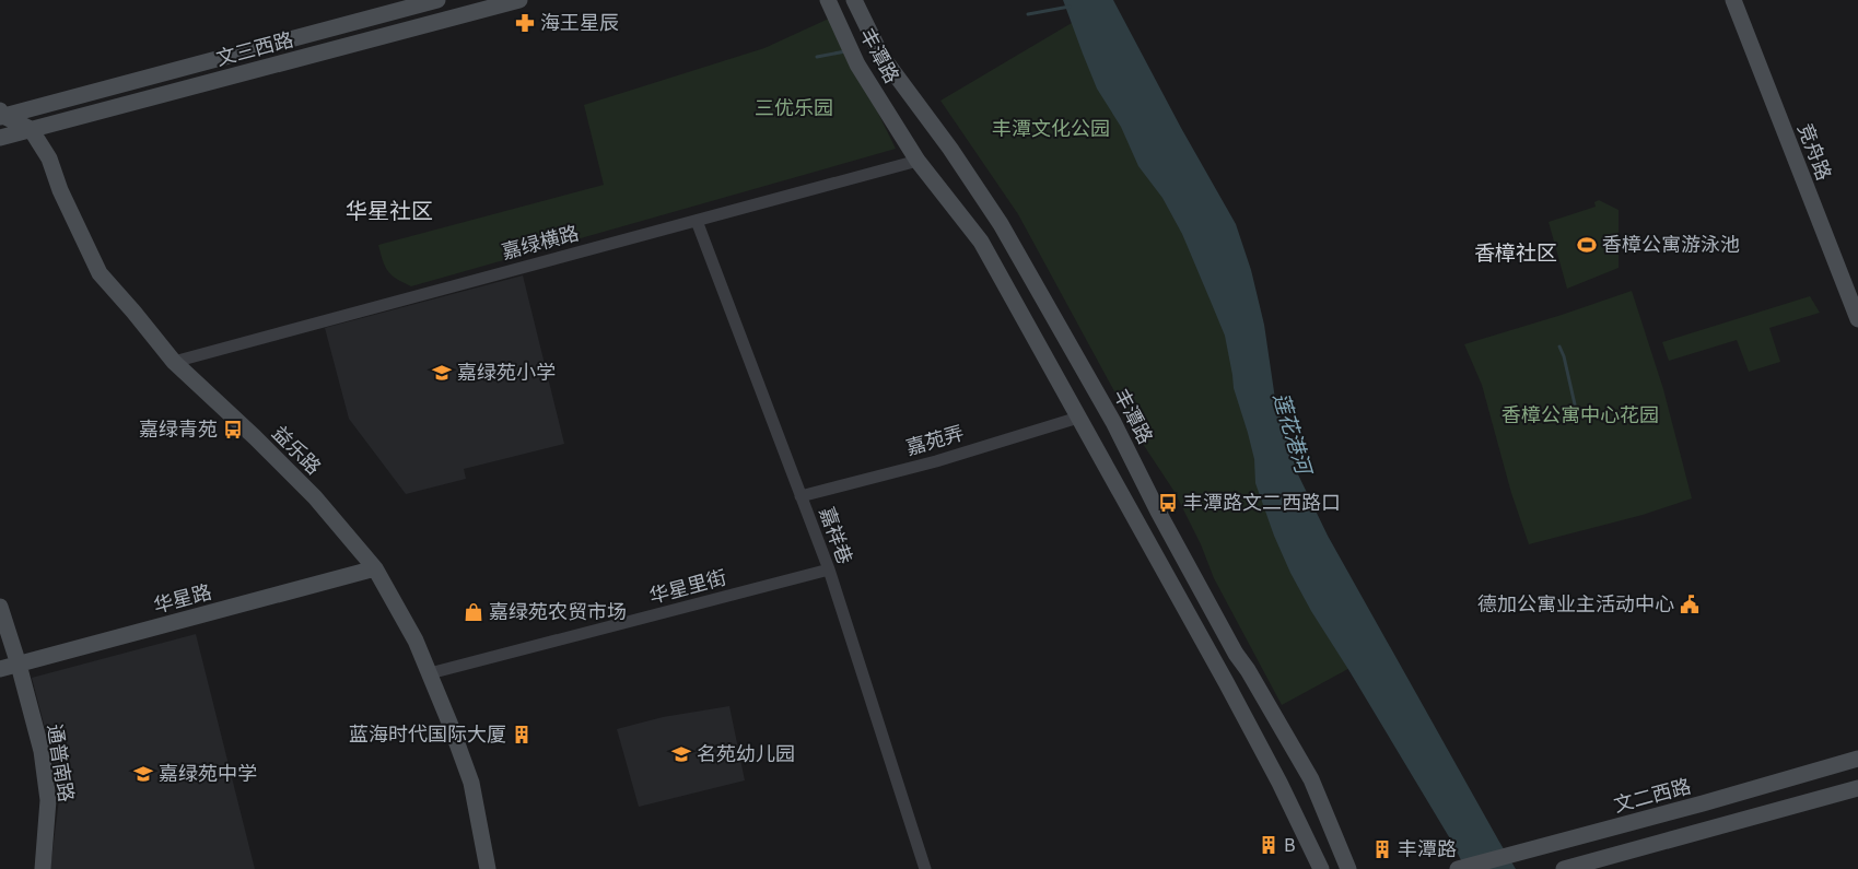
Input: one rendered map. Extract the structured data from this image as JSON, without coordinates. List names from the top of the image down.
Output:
{
  "streets": {
    "main road": [
      "文三西路",
      "丰潭路",
      "竞舟路",
      "益乐路",
      "华星路",
      "通普南路",
      "文二西路"
    ],
    "street": [
      "嘉绿横路",
      "嘉苑弄",
      "嘉祥巷",
      "华星里街"
    ]
  },
  "crossings": [
    ["文三西路", "益乐路"],
    ["丰潭路", "嘉绿横路"],
    ["丰潭路", "嘉苑弄"],
    ["嘉绿横路", "益乐路"],
    ["嘉绿横路", "嘉祥巷"],
    ["嘉苑弄", "嘉祥巷"],
    ["益乐路", "华星里街"],
    ["益乐路", "华星路"],
    ["嘉祥巷", "华星里街"],
    ["华星路", "通普南路"]
  ],
  "districts": ["华星社区", "香樟社区"],
  "water": ["莲花港河"],
  "parks": ["三优乐园", "丰潭文化公园", "香樟公寓中心花园"],
  "places": {
    "pharmacy": ["海王星辰"],
    "sports": ["香樟公寓游泳池"],
    "school or university": ["嘉绿苑小学", "名苑幼儿园", "嘉绿苑中学"],
    "bus stop": ["嘉绿青苑", "丰潭路文二西路口"],
    "public building": ["德加公寓业主活动中心"],
    "shop": ["嘉绿苑农贸市场"],
    "building": ["蓝海时代国际大厦", "B", "丰潭路"]
  }
}
